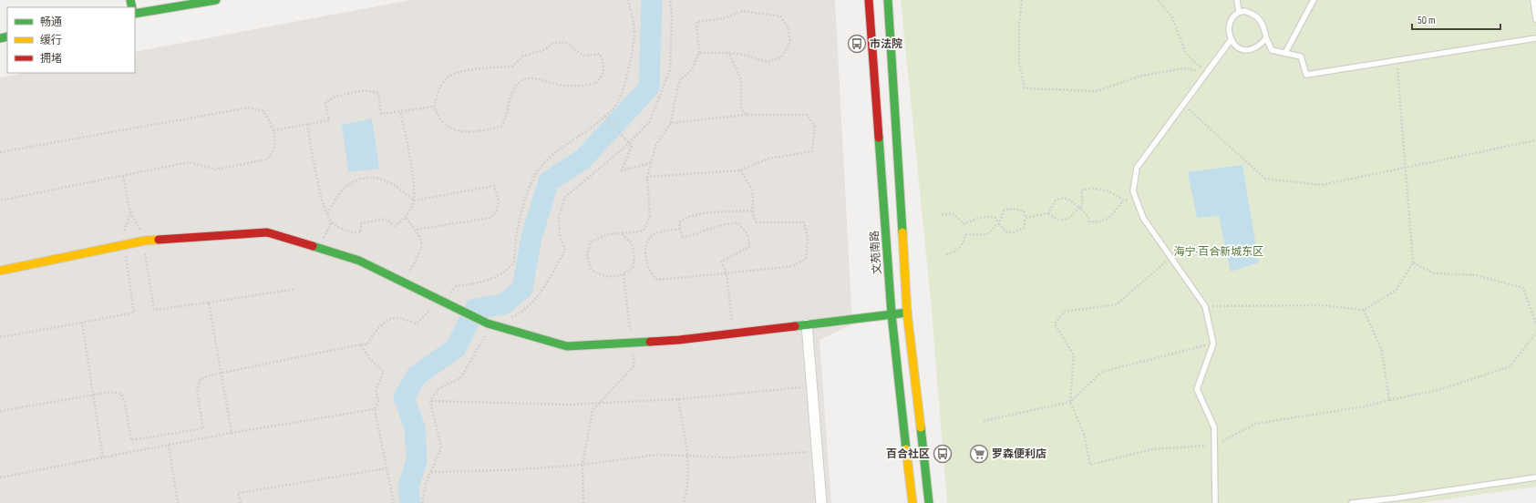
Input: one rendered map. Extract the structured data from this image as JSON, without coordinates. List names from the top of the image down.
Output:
{
  "streets": {
    "main road": ["文苑南路"]
  },
  "parks": ["海宁·百合新城东区"],
  "places": {
    "bus stop": ["市法院", "百合社区"],
    "supermarket": ["罗森便利店"]
  },
  "legend": ["畅通", "缓行", "拥堵"],
  "scale_bar": "50 m"
}
